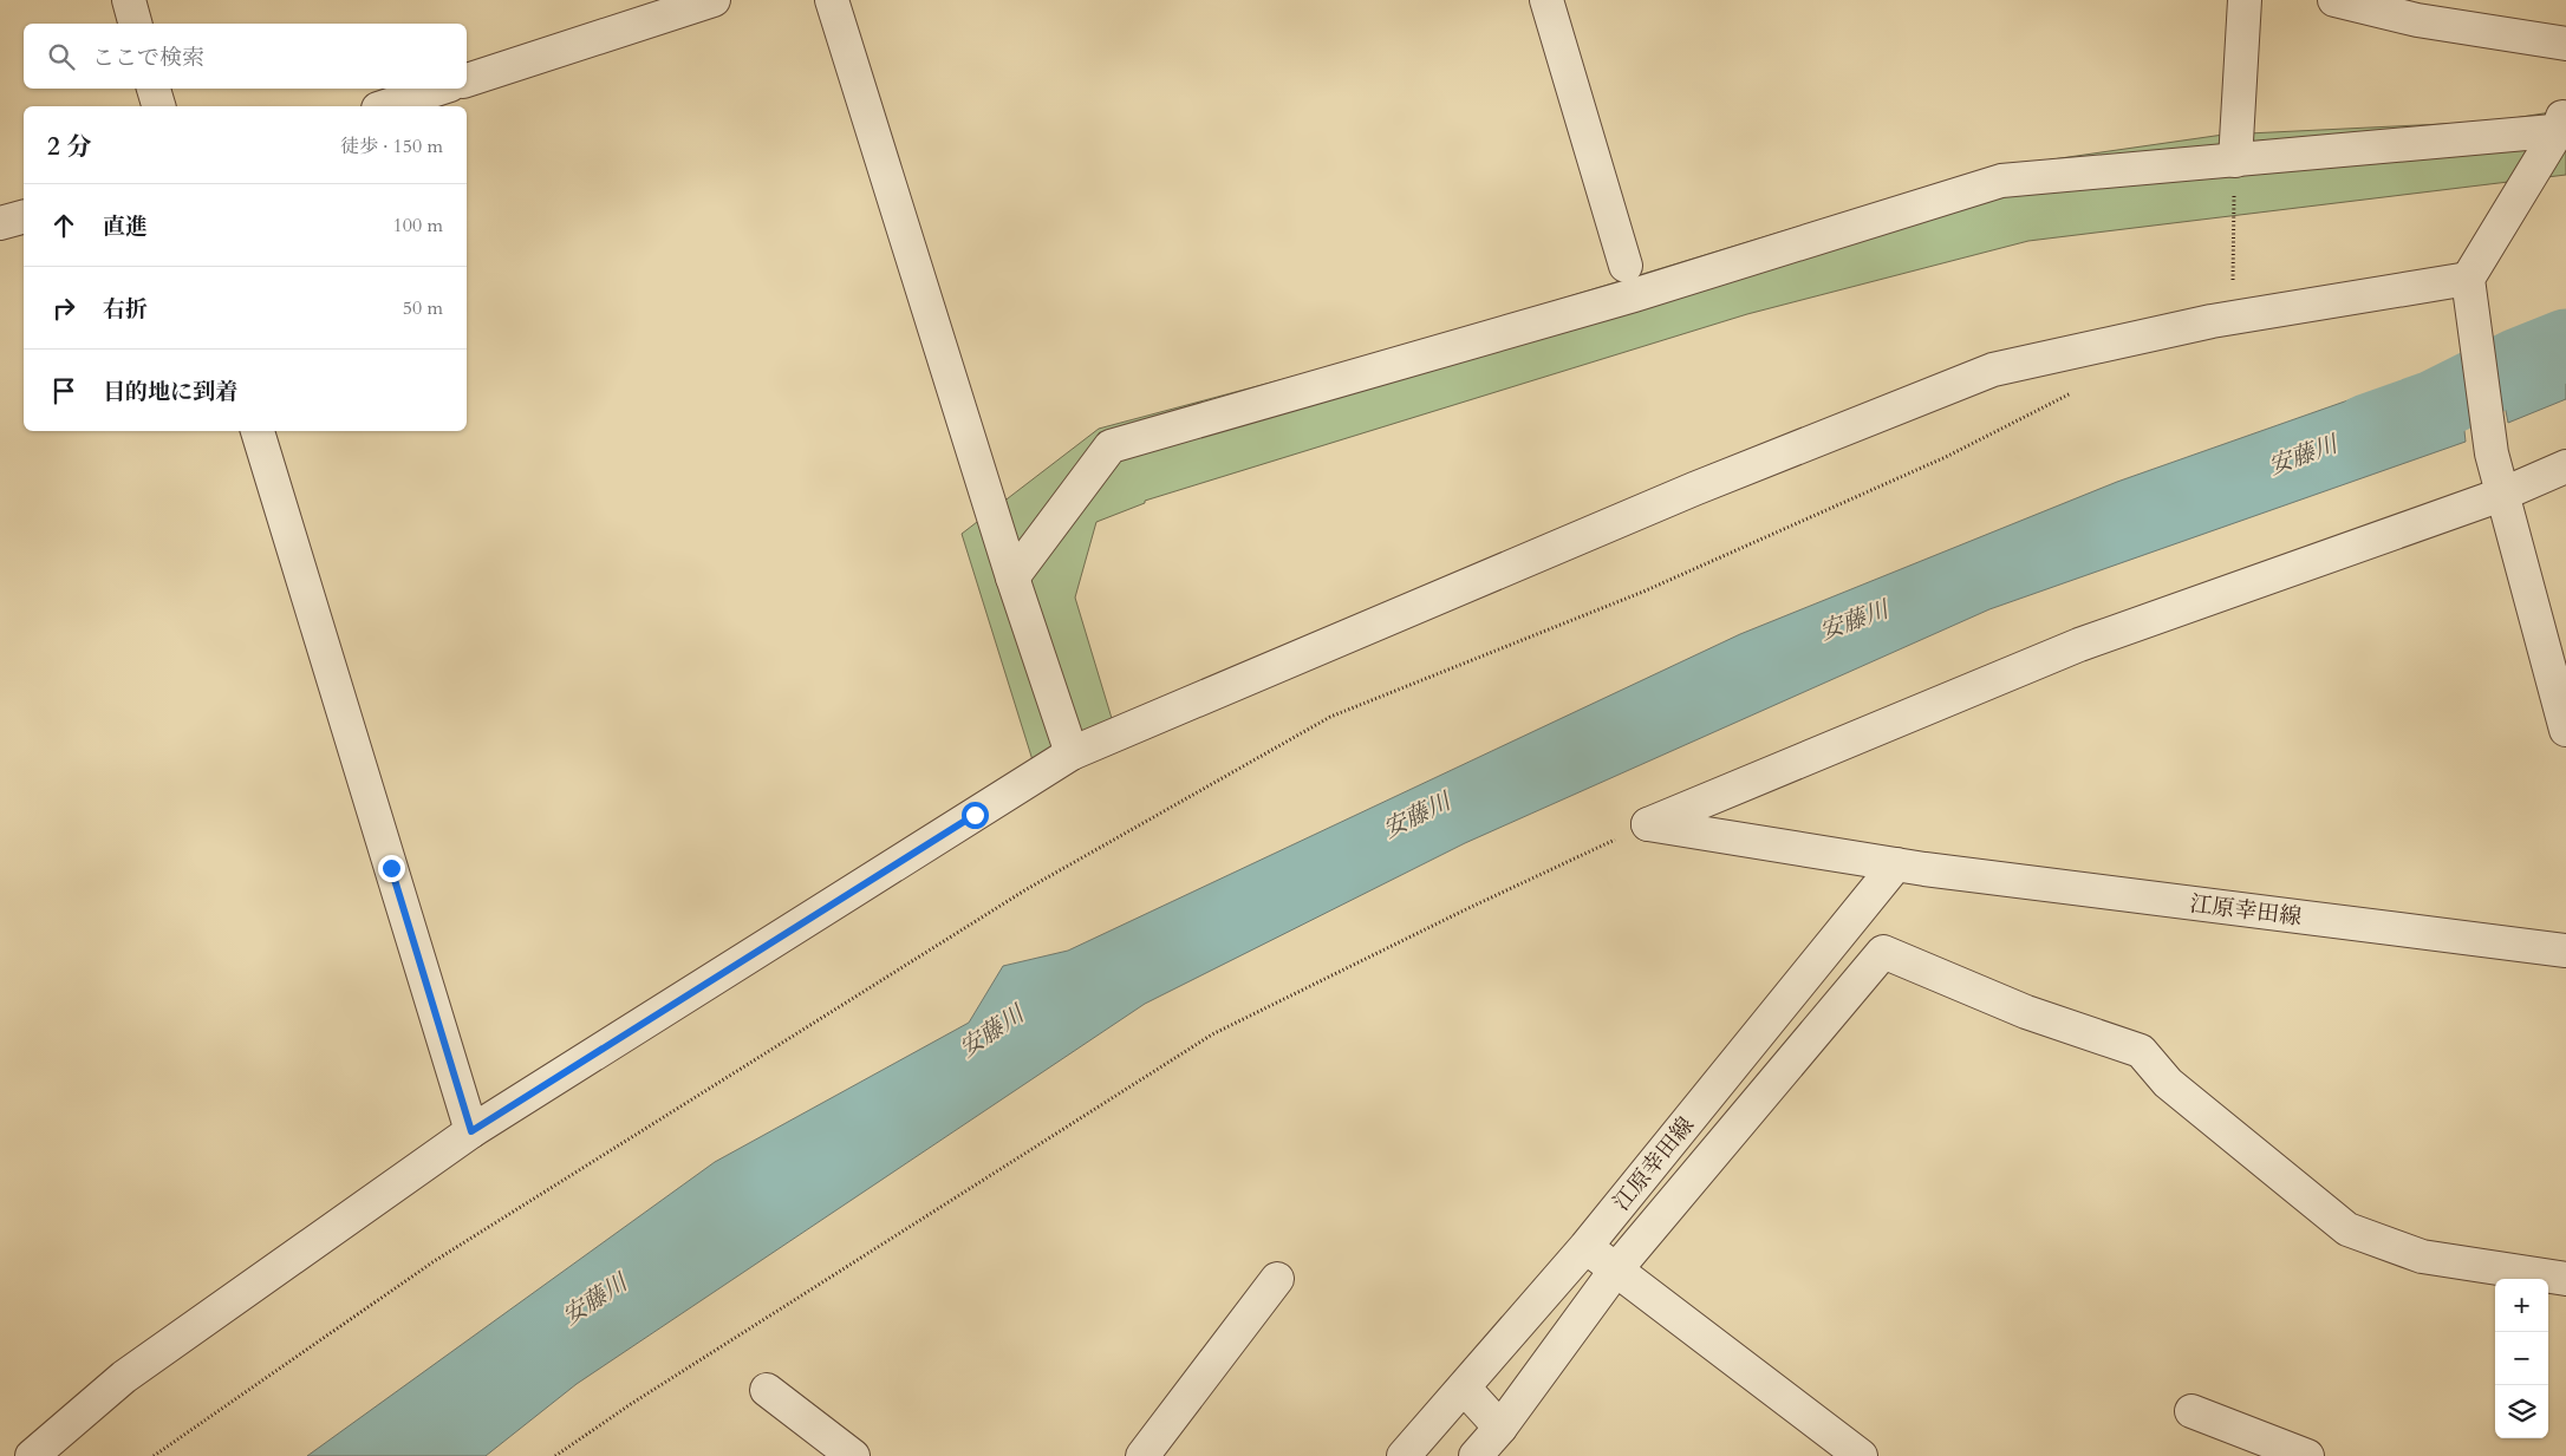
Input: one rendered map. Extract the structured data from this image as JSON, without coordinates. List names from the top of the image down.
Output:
{
  "streets": {
    "street": ["江原幸田線"]
  },
  "water": ["安藤川"],
  "page": {
    "search": "ここで検索",
    "heading": ["2 分", "徒歩 · 150 m"],
    "list": [
      ["直進", "100 m"],
      ["右折", "50 m"],
      "目的地に到着"
    ],
    "map_buttons": ["+", "−"]
  }
}
